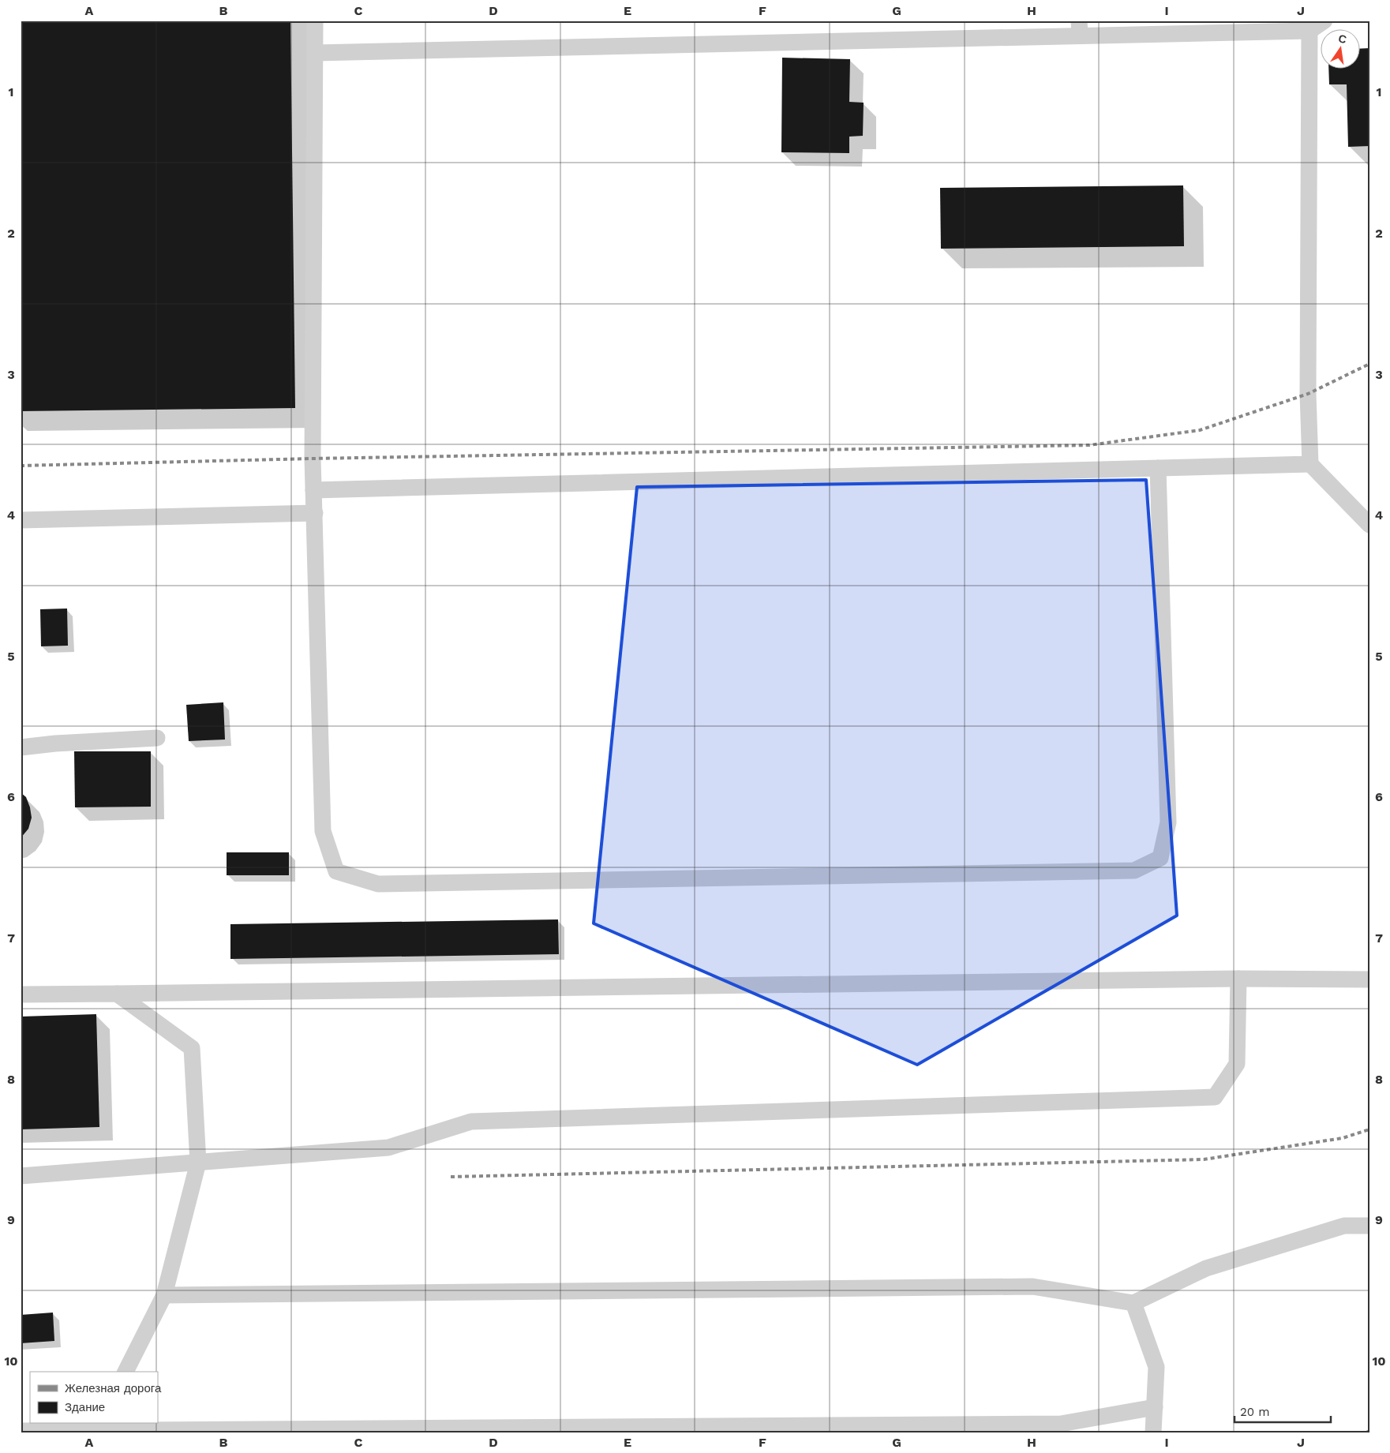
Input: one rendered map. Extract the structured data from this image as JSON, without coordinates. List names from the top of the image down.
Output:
{
  "legend": ["Железная дорога", "Здание"],
  "scale_bar": "20 m",
  "north": "top",
  "grid": {
    "columns": [
      "A",
      "B",
      "C",
      "D",
      "E",
      "F",
      "G",
      "H",
      "I",
      "J"
    ],
    "rows": [
      "1",
      "2",
      "3",
      "4",
      "5",
      "6",
      "7",
      "8",
      "9",
      "10"
    ]
  }
}
